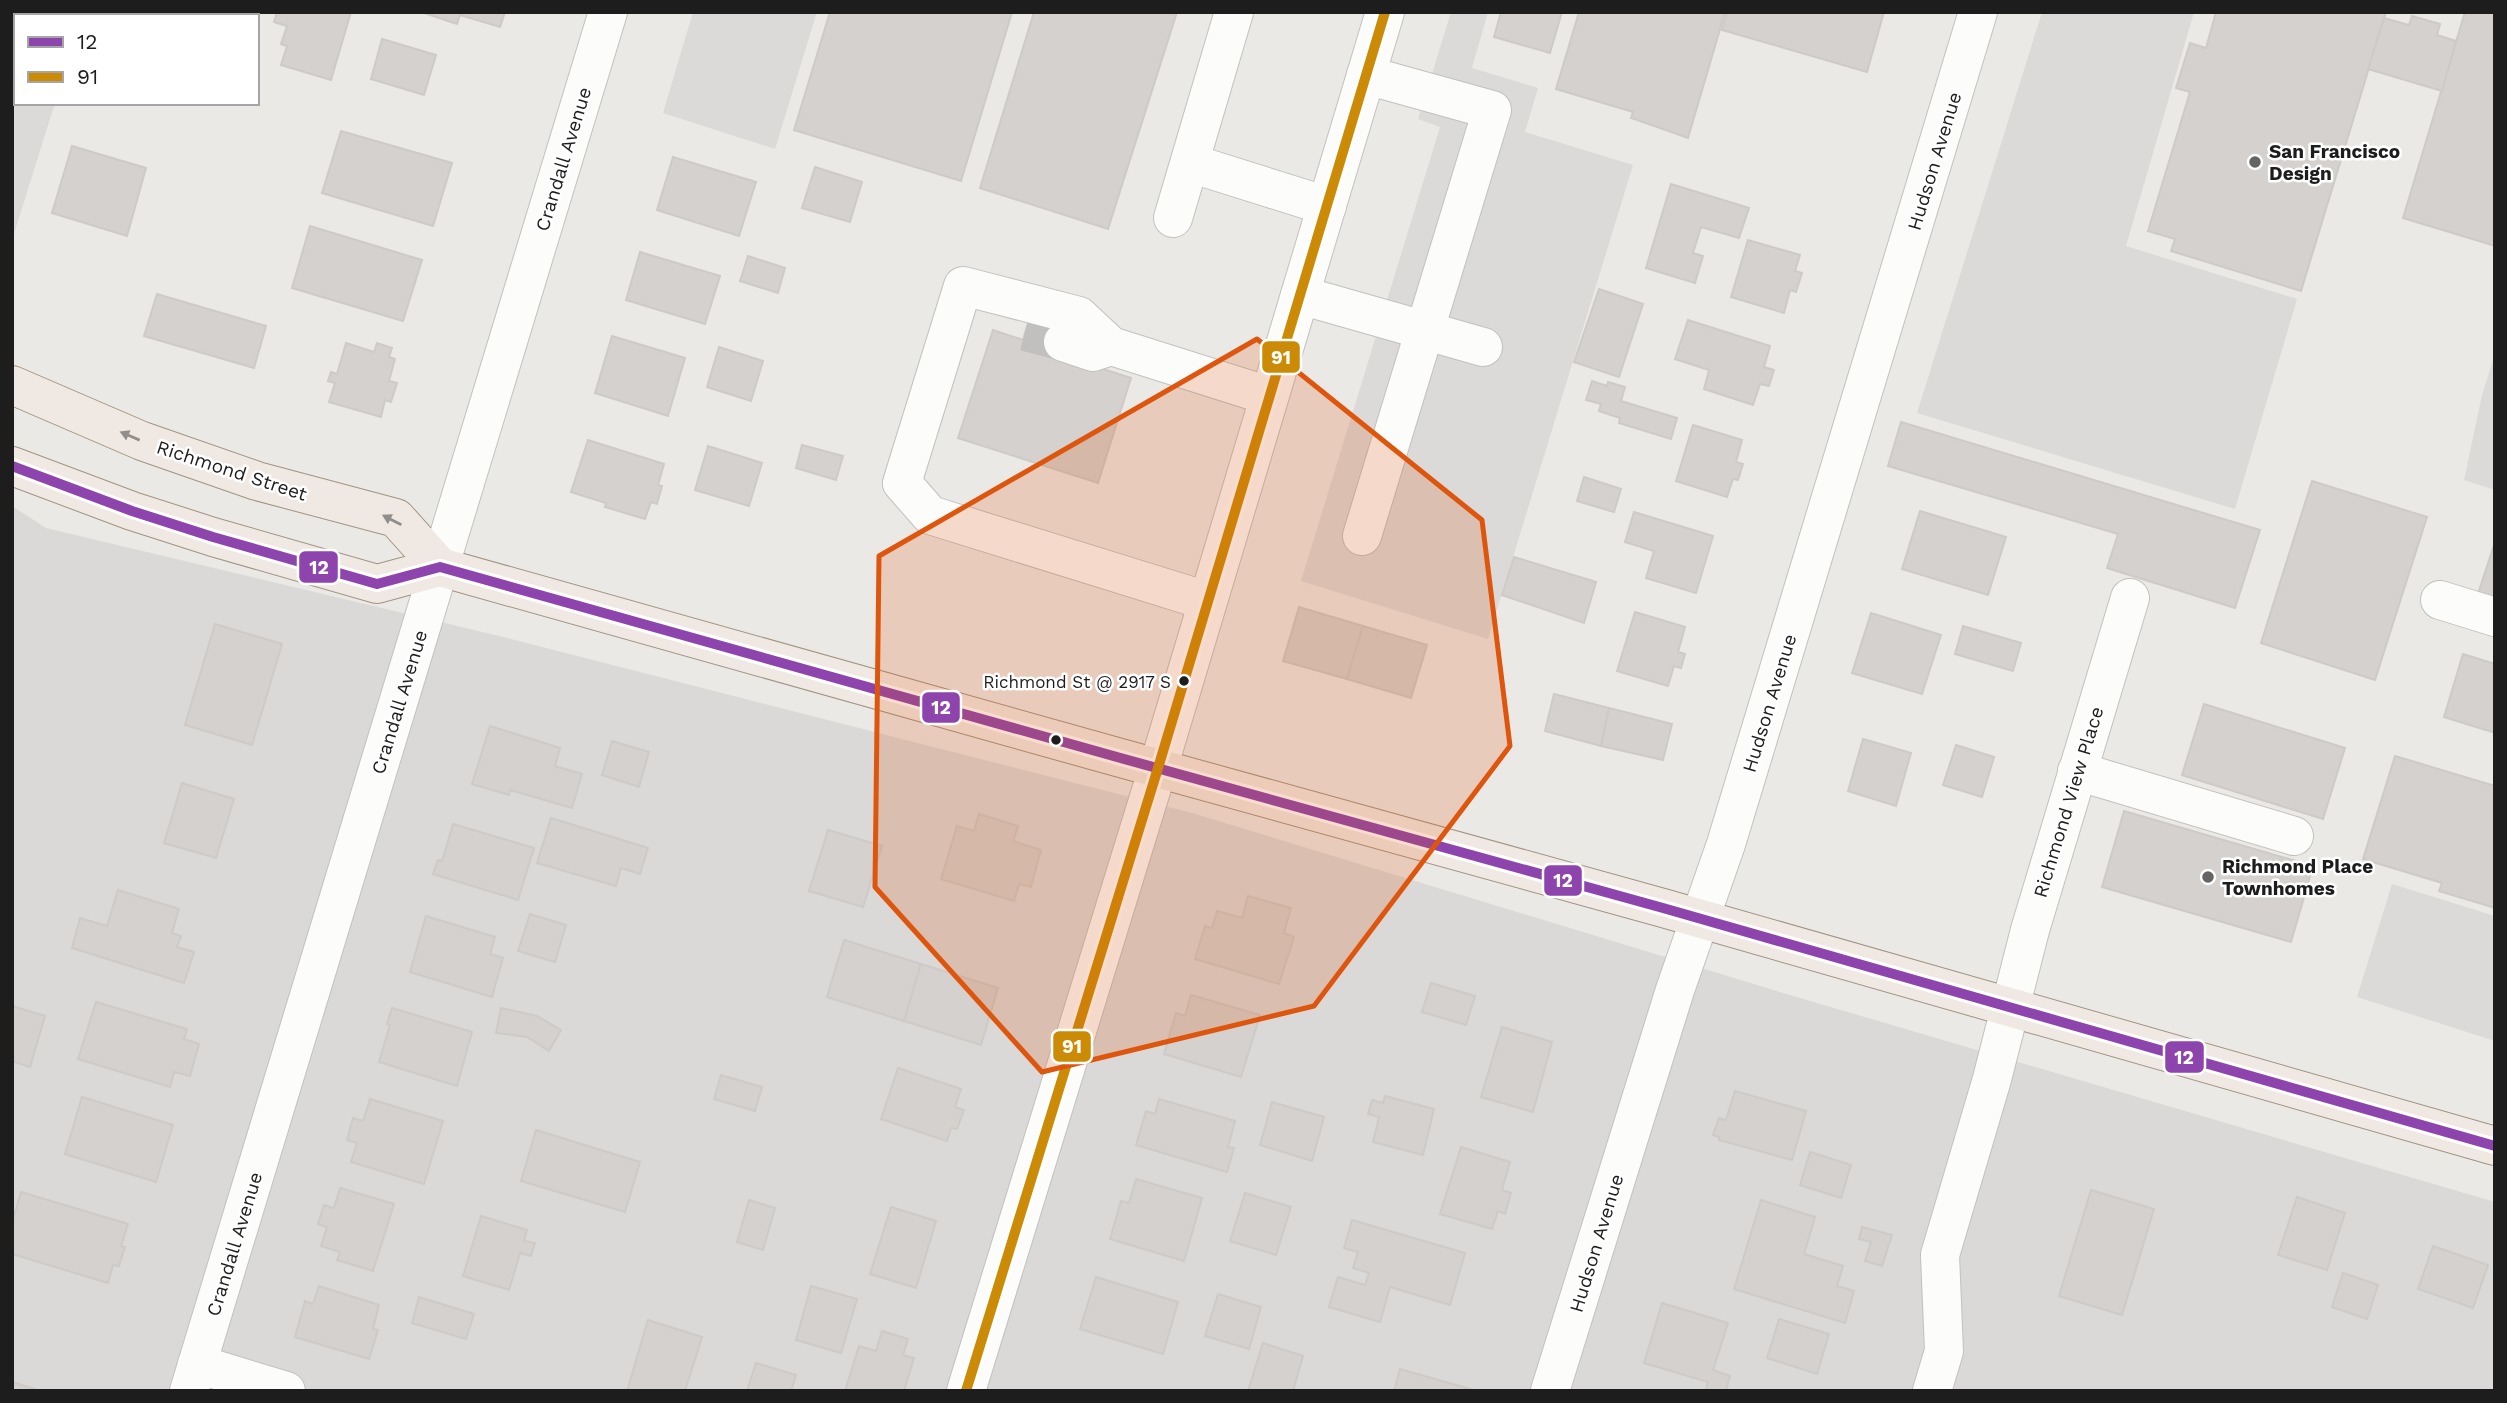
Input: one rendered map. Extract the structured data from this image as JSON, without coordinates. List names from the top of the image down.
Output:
{
  "streets": {
    "main road": ["Richmond Street"],
    "street": ["Crandall Avenue", "Hudson Avenue", "Richmond View Place"]
  },
  "crossings": [
    ["Crandall Avenue", "Richmond Street"]
  ],
  "places": ["San Francisco Design", "Richmond St @ 2917 S", "Richmond Place Townhomes"],
  "lines": ["transit line 91", "transit line 12"],
  "legend": ["12", "91"]
}
